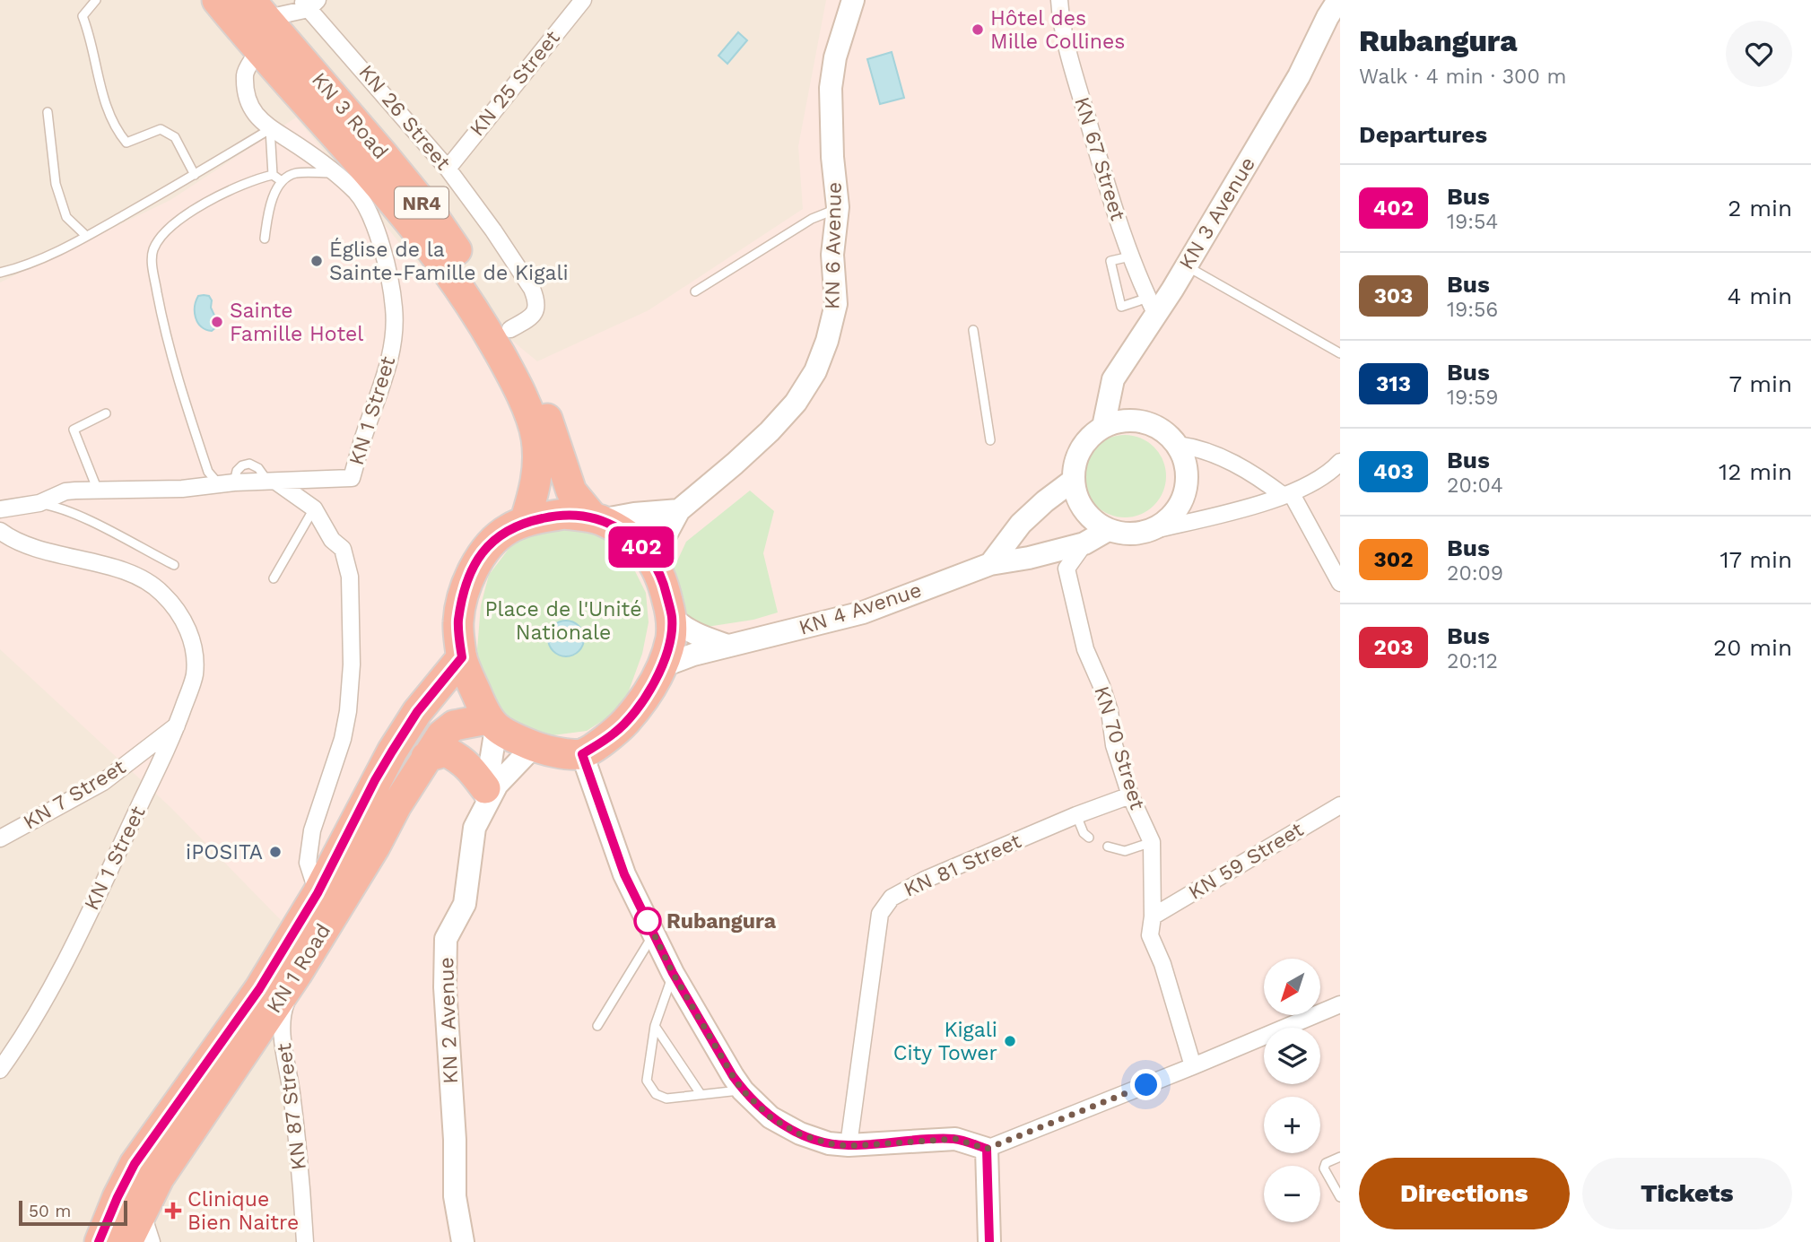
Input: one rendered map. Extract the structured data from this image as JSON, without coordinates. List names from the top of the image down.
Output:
{
  "streets": {
    "highway": ["KN 3 Road", "NR4", "KN 1 Road"],
    "main road": [
      "KN 3 Avenue",
      "KN 6 Avenue",
      "KN 4 Avenue",
      "KN 2 Avenue"
    ],
    "street": [
      "KN 25 Street",
      "KN 26 Street",
      "KN 67 Street",
      "KN 1 Street",
      "KN 70 Street",
      "KN 7 Street",
      "KN 59 Street",
      "KN 81 Street",
      "KN 87 Street"
    ]
  },
  "crossings": [
    ["KN 25 Street", "KN 26 Street"],
    ["KN 3 Road", "KN 26 Street"],
    ["KN 3 Road", "KN 1 Street"],
    ["KN 67 Street", "KN 3 Avenue"],
    ["KN 3 Avenue", "KN 4 Avenue"],
    ["KN 1 Street", "KN 7 Street"],
    ["KN 4 Avenue", "KN 70 Street"],
    ["KN 70 Street", "KN 59 Street"],
    ["KN 70 Street", "KN 81 Street"],
    ["KN 1 Road", "KN 2 Avenue"],
    ["KN 1 Road", "KN 87 Street"]
  ],
  "parks": ["Place de l'Unité Nationale"],
  "places": {
    "other": [
      "Hôtel des Mille Collines",
      "Église de la Sainte-Famille de Kigali",
      "Sainte Famille Hotel",
      "iPOSITA",
      "Rubangura",
      "Kigali City Tower"
    ],
    "health": ["Clinique Bien Naitre"]
  },
  "lines": ["bus line 402"],
  "scale_bar": "50 m",
  "north": "bottom left",
  "page": {
    "on_map": "402",
    "heading": [
      ["Rubangura", "Walk · 4 min · 300 m"],
      "Departures"
    ],
    "list": [
      {
        "mark": "402",
        "name": "Bus",
        "note": "19:54",
        "value": "2 min"
      },
      {
        "mark": "303",
        "name": "Bus",
        "note": "19:56",
        "value": "4 min"
      },
      {
        "mark": "313",
        "name": "Bus",
        "note": "19:59",
        "value": "7 min"
      },
      {
        "mark": "403",
        "name": "Bus",
        "note": "20:04",
        "value": "12 min"
      },
      {
        "mark": "302",
        "name": "Bus",
        "note": "20:09",
        "value": "17 min"
      },
      {
        "mark": "203",
        "name": "Bus",
        "note": "20:12",
        "value": "20 min"
      }
    ],
    "map_buttons": ["+", "−"],
    "buttons": ["Directions", "Tickets"],
    "scale": "50 m"
  }
}
